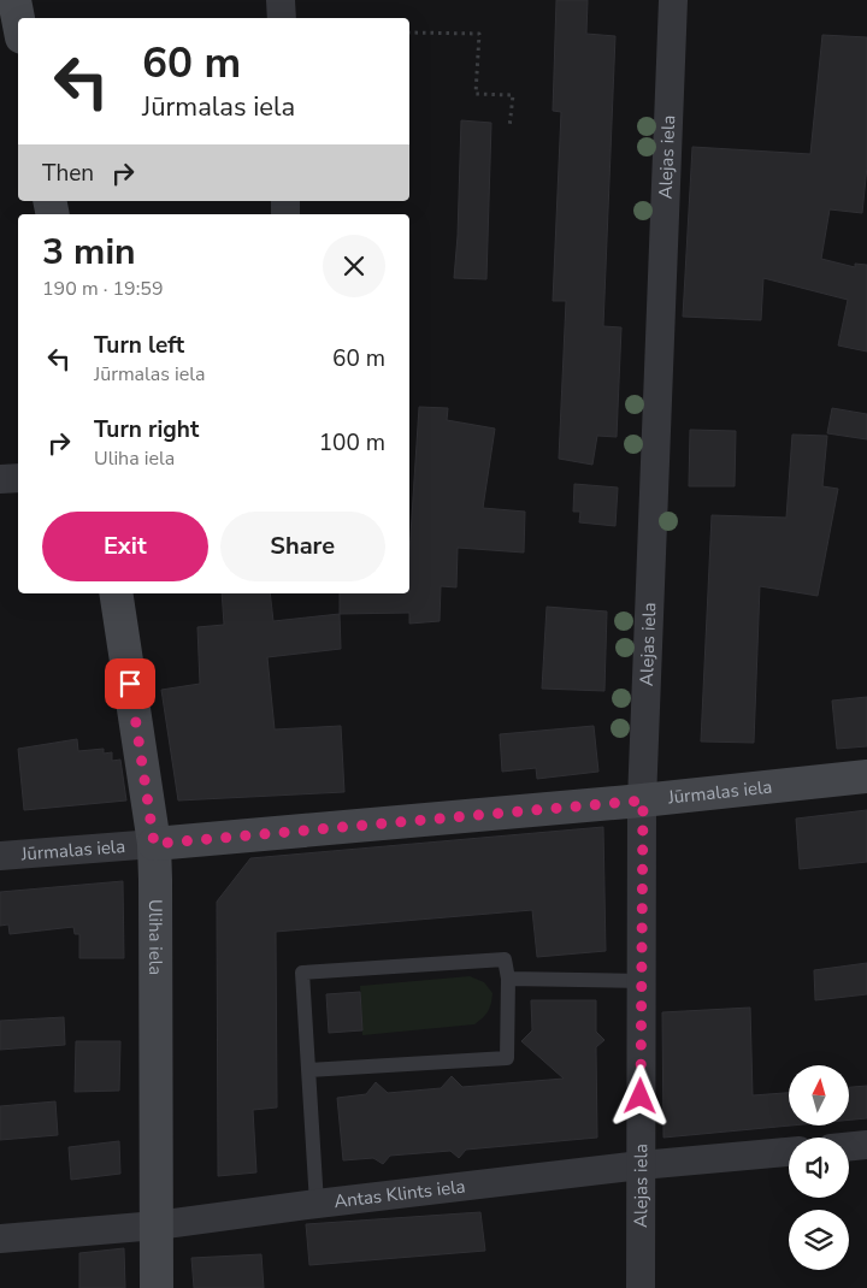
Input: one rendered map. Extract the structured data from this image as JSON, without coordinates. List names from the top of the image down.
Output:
{
  "streets": {
    "main road": ["Jūrmalas iela", "Uliha iela"],
    "street": ["Alejas iela", "Antas Klints iela"]
  },
  "crossings": [
    ["Alejas iela", "Jūrmalas iela"],
    ["Alejas iela", "Antas Klints iela"],
    ["Jūrmalas iela", "Uliha iela"],
    ["Uliha iela", "Antas Klints iela"]
  ],
  "north": "top",
  "page": {
    "turn": ["60 m", "Jūrmalas iela"],
    "then": "Then",
    "heading": ["3 min", "190 m · 19:59"],
    "list": [
      {
        "name": "Turn left",
        "note": "Jūrmalas iela",
        "value": "60 m"
      },
      {
        "name": "Turn right",
        "note": "Uliha iela",
        "value": "100 m"
      }
    ],
    "buttons": ["Exit", "Share"]
  }
}
